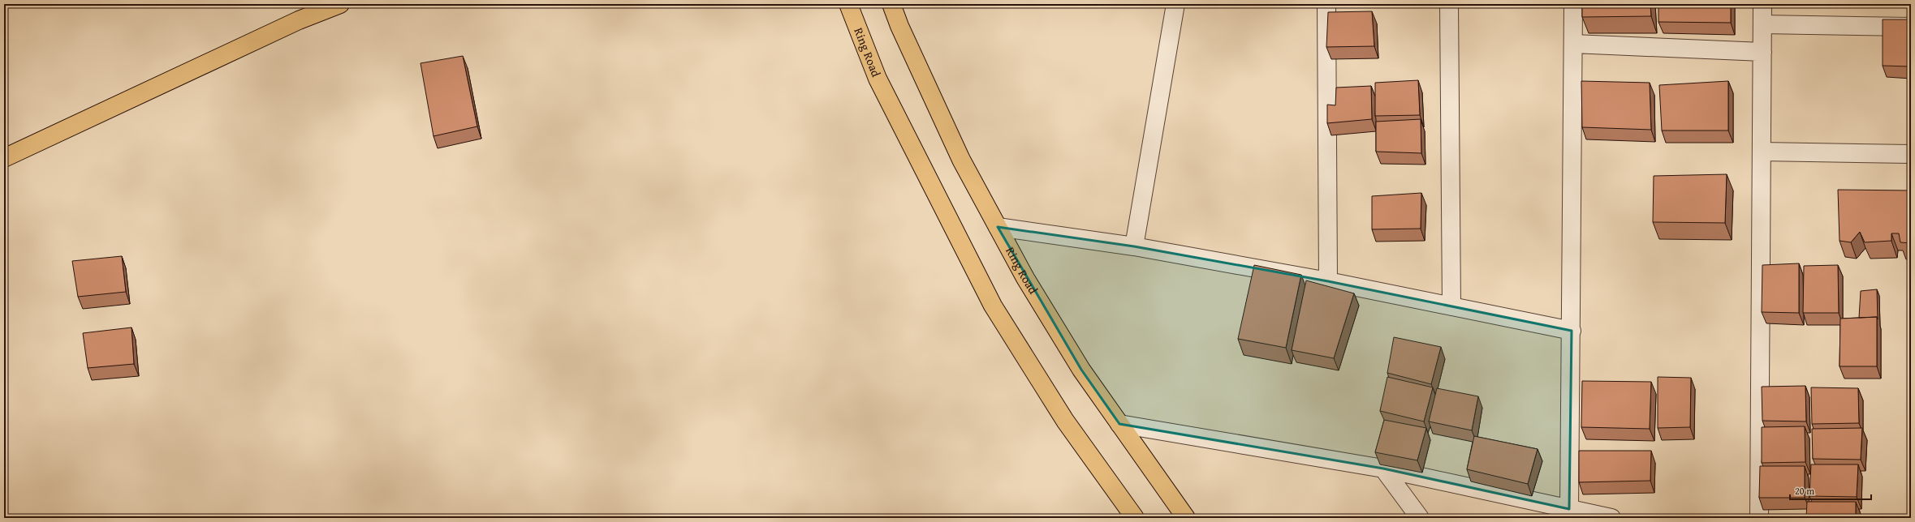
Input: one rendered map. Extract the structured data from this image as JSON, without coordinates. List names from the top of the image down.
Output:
{
  "streets": {
    "main road": ["Ring Road"]
  },
  "scale_bar": "20 m"
}
